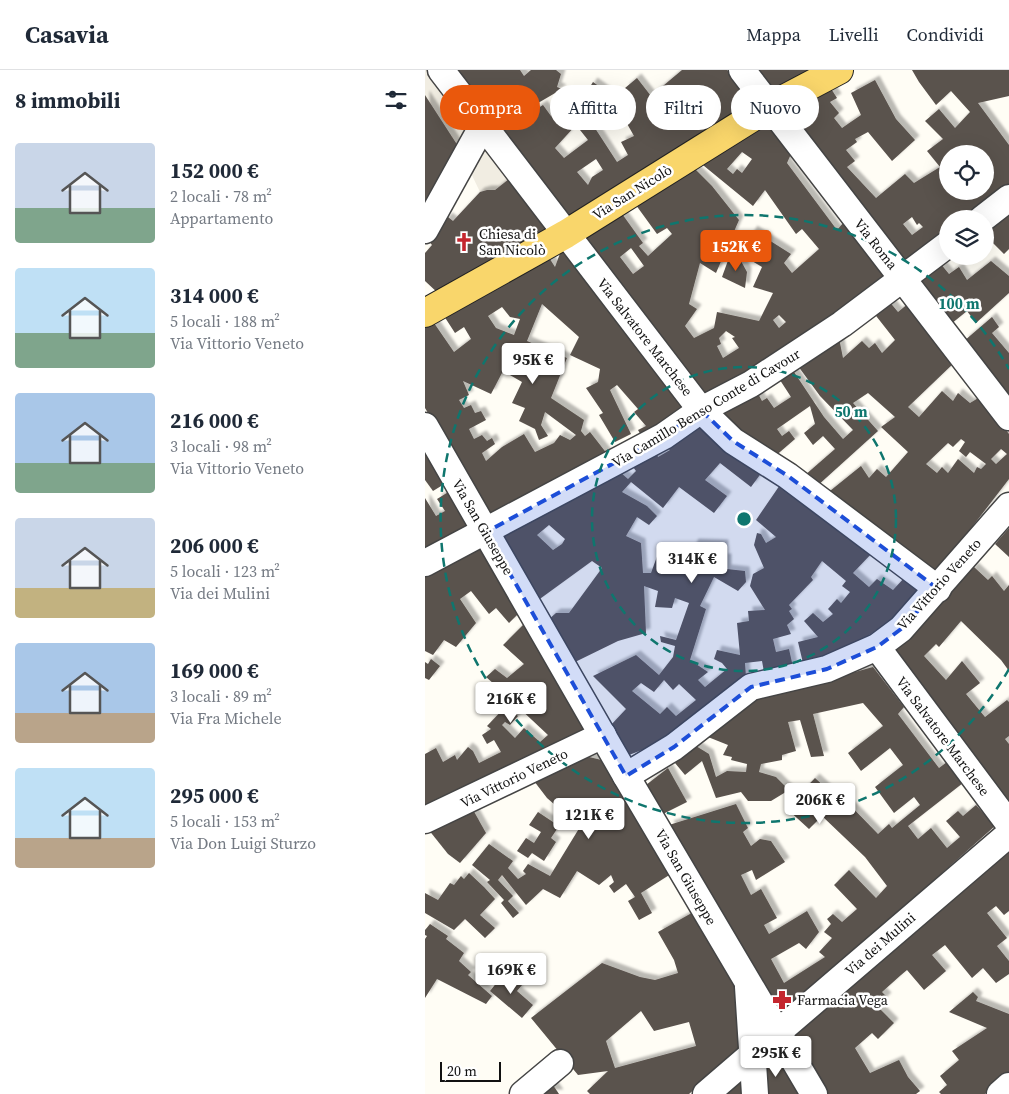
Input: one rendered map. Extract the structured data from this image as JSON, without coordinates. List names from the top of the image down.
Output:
{
  "streets": {
    "main road": ["Via San Nicolò"],
    "street": [
      "Via Roma",
      "Via Salvatore Marchese",
      "Via Camillo Benso Conte di Cavour",
      "Via San Giuseppe",
      "Via Vittorio Veneto",
      "Via dei Mulini"
    ]
  },
  "crossings": [
    ["Via San Nicolò", "Via Salvatore Marchese"],
    ["Via Roma", "Via Camillo Benso Conte di Cavour"],
    ["Via Salvatore Marchese", "Via Camillo Benso Conte di Cavour"],
    ["Via Salvatore Marchese", "Via Vittorio Veneto"],
    ["Via Camillo Benso Conte di Cavour", "Via San Giuseppe"],
    ["Via San Giuseppe", "Via Vittorio Veneto"],
    ["Via San Giuseppe", "Via dei Mulini"]
  ],
  "places": {
    "church": ["Chiesa di San Nicolò"],
    "pharmacy": ["Farmacia Vega"]
  },
  "scale_bar": "20 m",
  "page": {
    "header": "Casavia",
    "nav": ["Mappa", "Livelli", "Condividi"],
    "heading": "8 immobili",
    "chip": [
      "Compra",
      "Affitta",
      "Filtri",
      "Nuovo"
    ],
    "list": [
      {
        "name": "152 000 €",
        "note": "2 locali · 78 m² · Appartamento"
      },
      {
        "name": "314 000 €",
        "note": "5 locali · 188 m² · Via Vittorio Veneto"
      },
      {
        "name": "216 000 €",
        "note": "3 locali · 98 m² · Via Vittorio Veneto"
      },
      {
        "name": "206 000 €",
        "note": "5 locali · 123 m² · Via dei Mulini"
      },
      {
        "name": "169 000 €",
        "note": "3 locali · 89 m² · Via Fra Michele"
      },
      {
        "name": "295 000 €",
        "note": "5 locali · 153 m² · Via Don Luigi Sturzo"
      }
    ],
    "price": [
      "152K €",
      "95K €",
      "314K €",
      "216K €",
      "206K €",
      "121K €",
      "169K €",
      "295K €"
    ],
    "scale": "20 m"
  },
  "rings": ["100 m", "50 m"]
}
